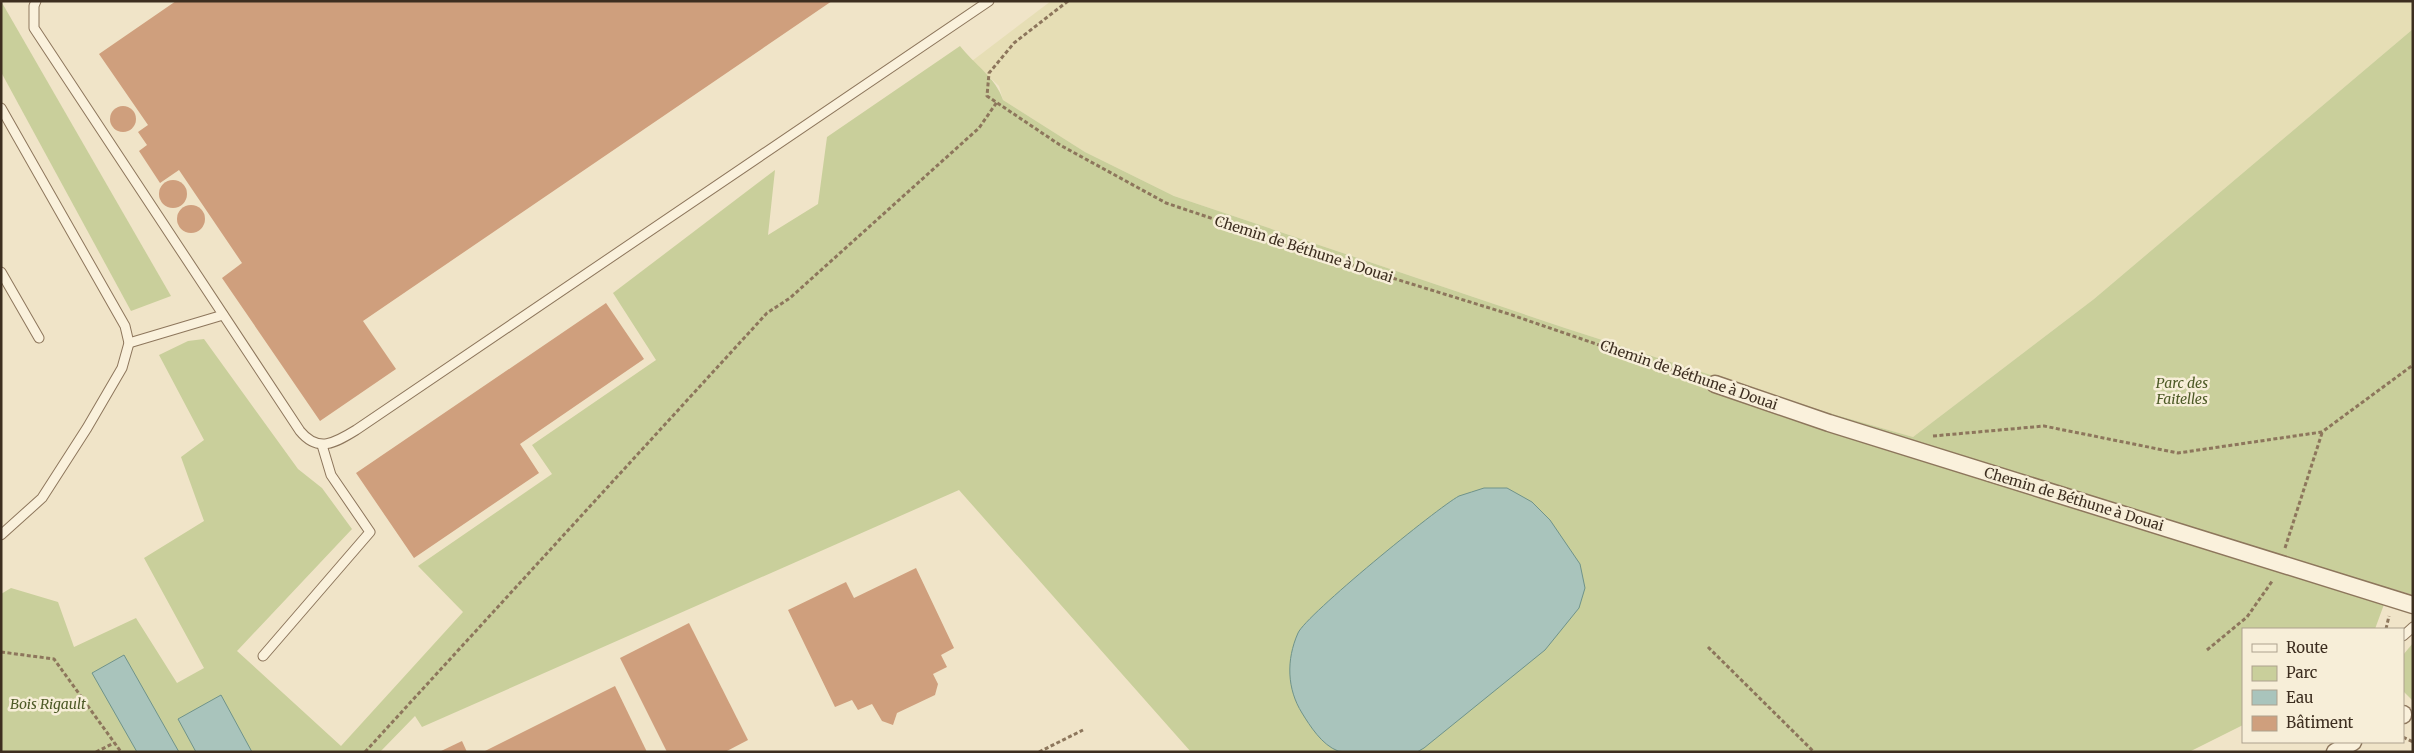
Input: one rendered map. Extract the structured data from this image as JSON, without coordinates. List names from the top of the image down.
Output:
{
  "streets": {
    "street": ["Chemin de Béthune à Douai"]
  },
  "parks": ["Parc des Faitelles", "Bois Rigault"],
  "legend": [
    "Route",
    "Parc",
    "Eau",
    "Bâtiment"
  ]
}
